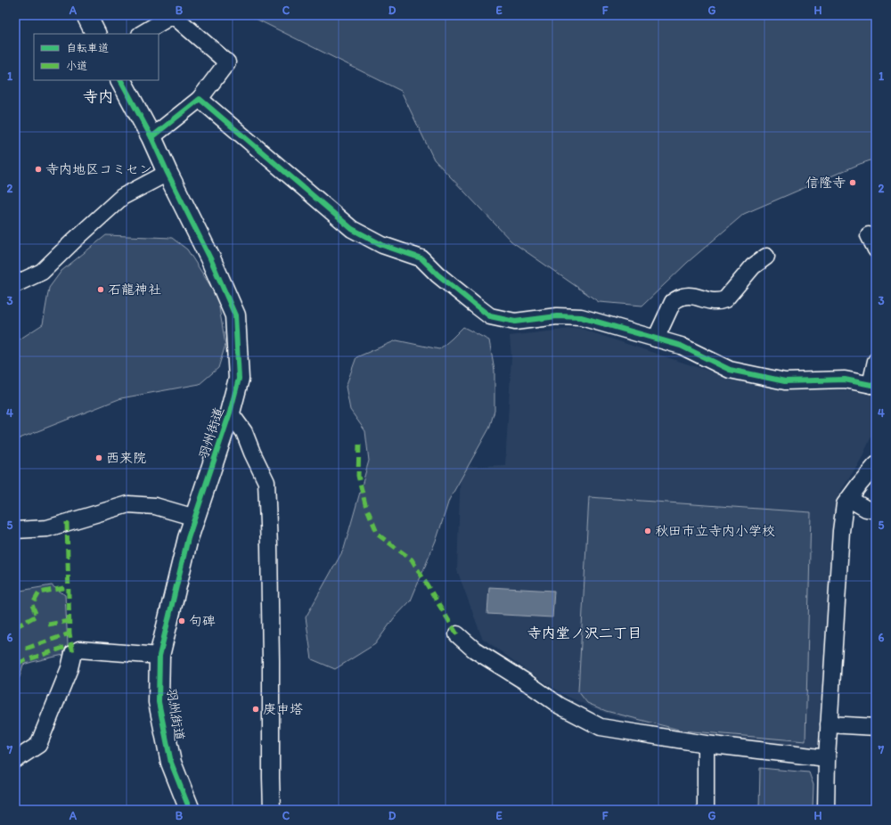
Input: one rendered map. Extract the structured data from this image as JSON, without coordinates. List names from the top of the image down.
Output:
{
  "streets": {
    "street": ["羽州街道"]
  },
  "districts": ["寺内", "寺内堂ノ沢二丁目"],
  "places": [
    "寺内地区コミセン",
    "信隆寺",
    "石龍神社",
    "西来院",
    "秋田市立寺内小学校",
    "句碑",
    "庚申塔"
  ],
  "legend": ["自転車道", "小道"],
  "grid": {
    "columns": [
      "A",
      "B",
      "C",
      "D",
      "E",
      "F",
      "G",
      "H"
    ],
    "rows": [
      "1",
      "2",
      "3",
      "4",
      "5",
      "6",
      "7"
    ]
  }
}
